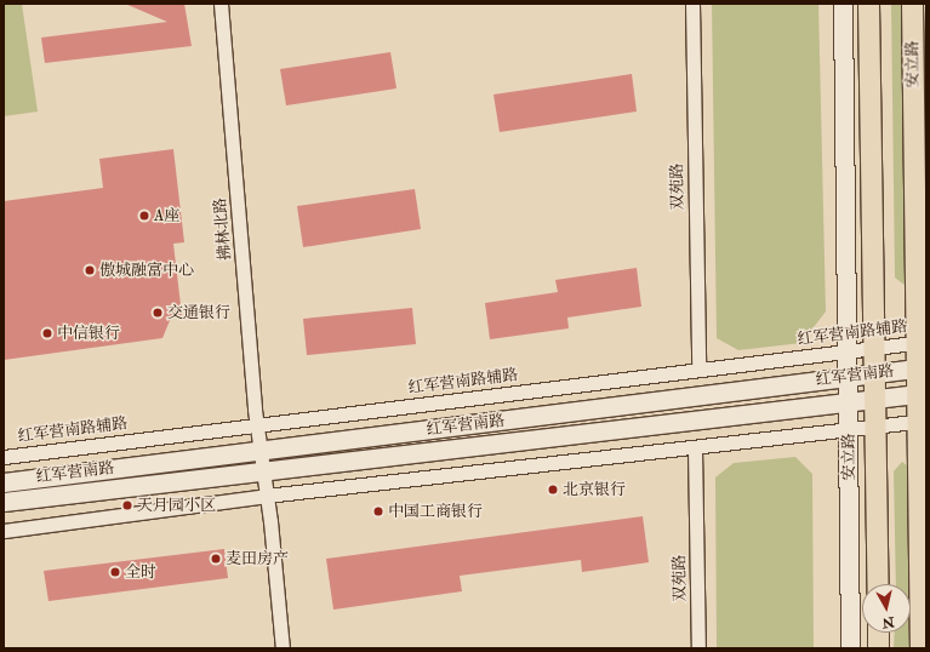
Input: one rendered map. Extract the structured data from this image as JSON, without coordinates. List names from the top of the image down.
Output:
{
  "streets": {
    "main road": ["安立路", "红军营南路"],
    "street": ["双苑路", "拂林北路", "红军营南路辅路"]
  },
  "crossings": [
    ["安立路", "红军营南路辅路"],
    ["安立路", "红军营南路"],
    ["双苑路", "红军营南路辅路"],
    ["拂林北路", "红军营南路辅路"],
    ["拂林北路", "红军营南路"]
  ],
  "places": [
    "A座",
    "傲城融富中心",
    "交通银行",
    "中信银行",
    "北京银行",
    "天月园小区",
    "中国工商银行",
    "麦田房产",
    "全时"
  ],
  "north": "bottom"
}
